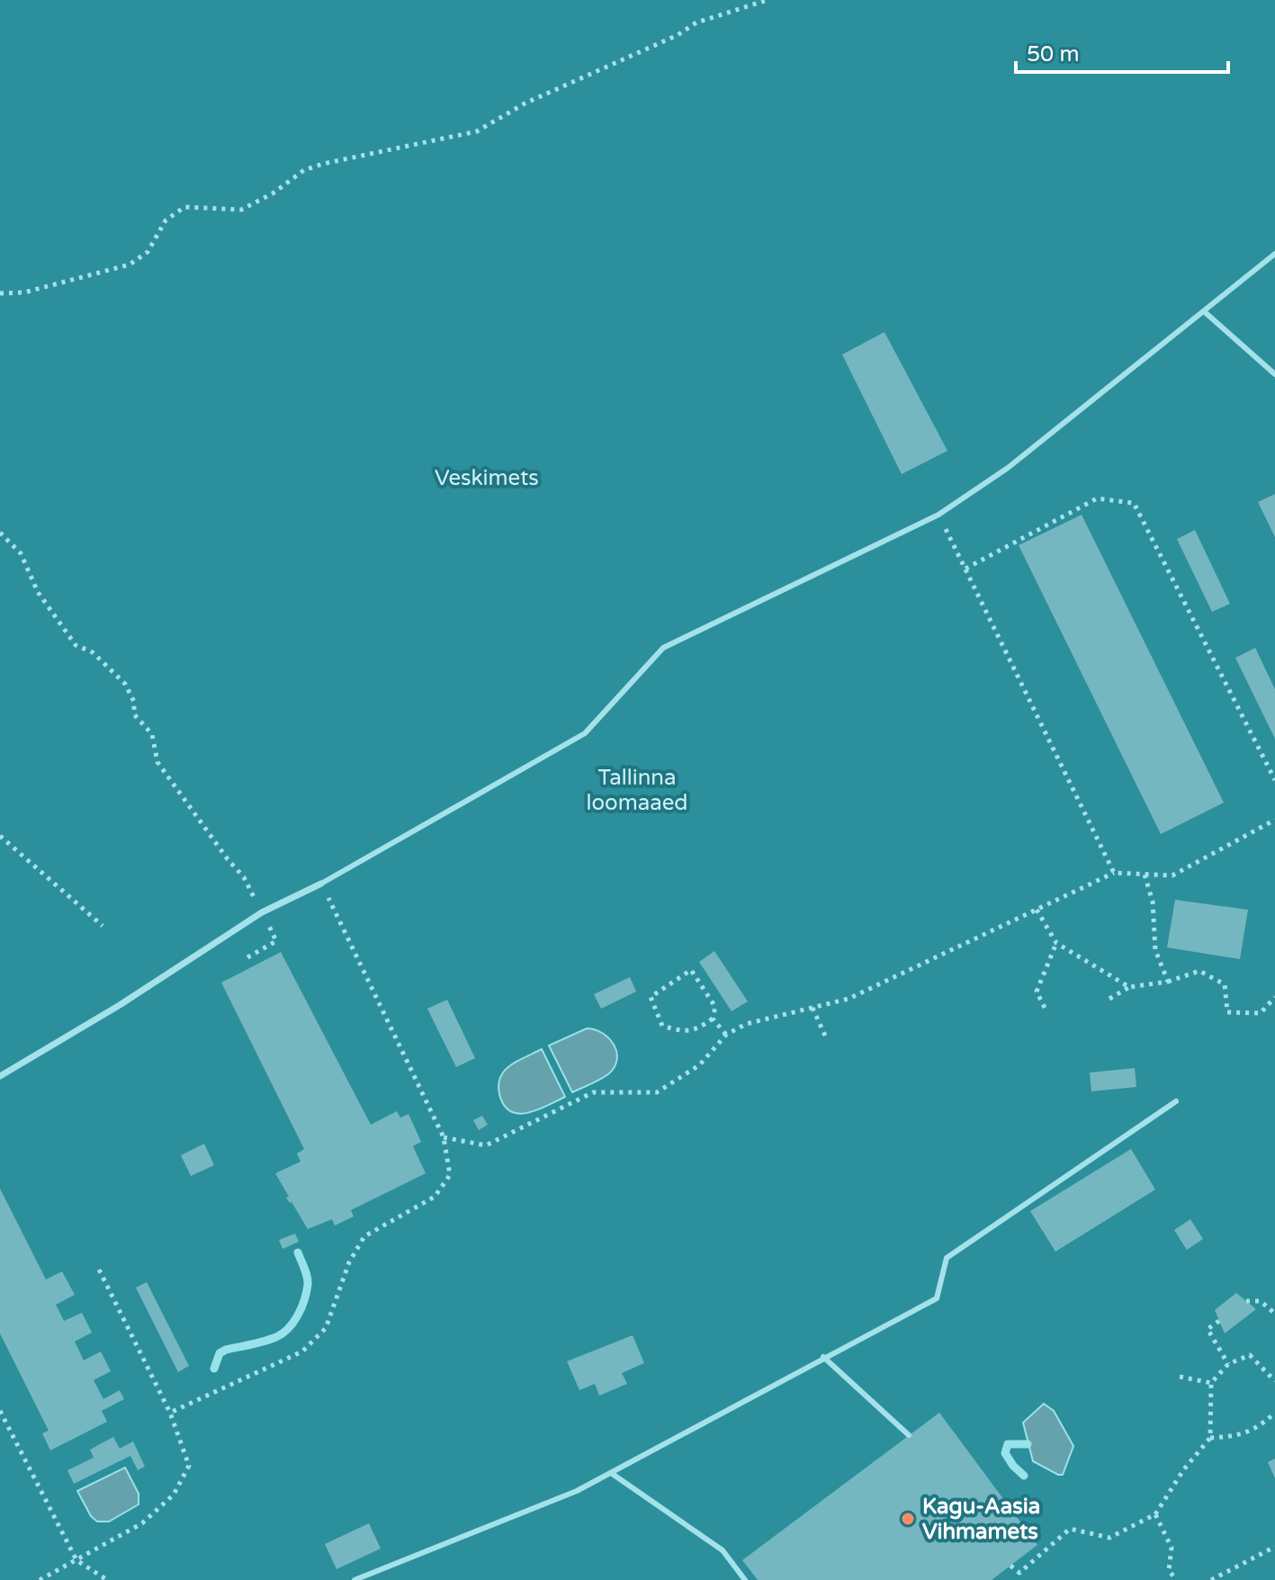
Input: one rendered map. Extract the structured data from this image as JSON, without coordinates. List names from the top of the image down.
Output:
{
  "parks": ["Veskimets", "Tallinna loomaaed"],
  "places": ["Kagu-Aasia Vihmamets"],
  "scale_bar": "50 m"
}
